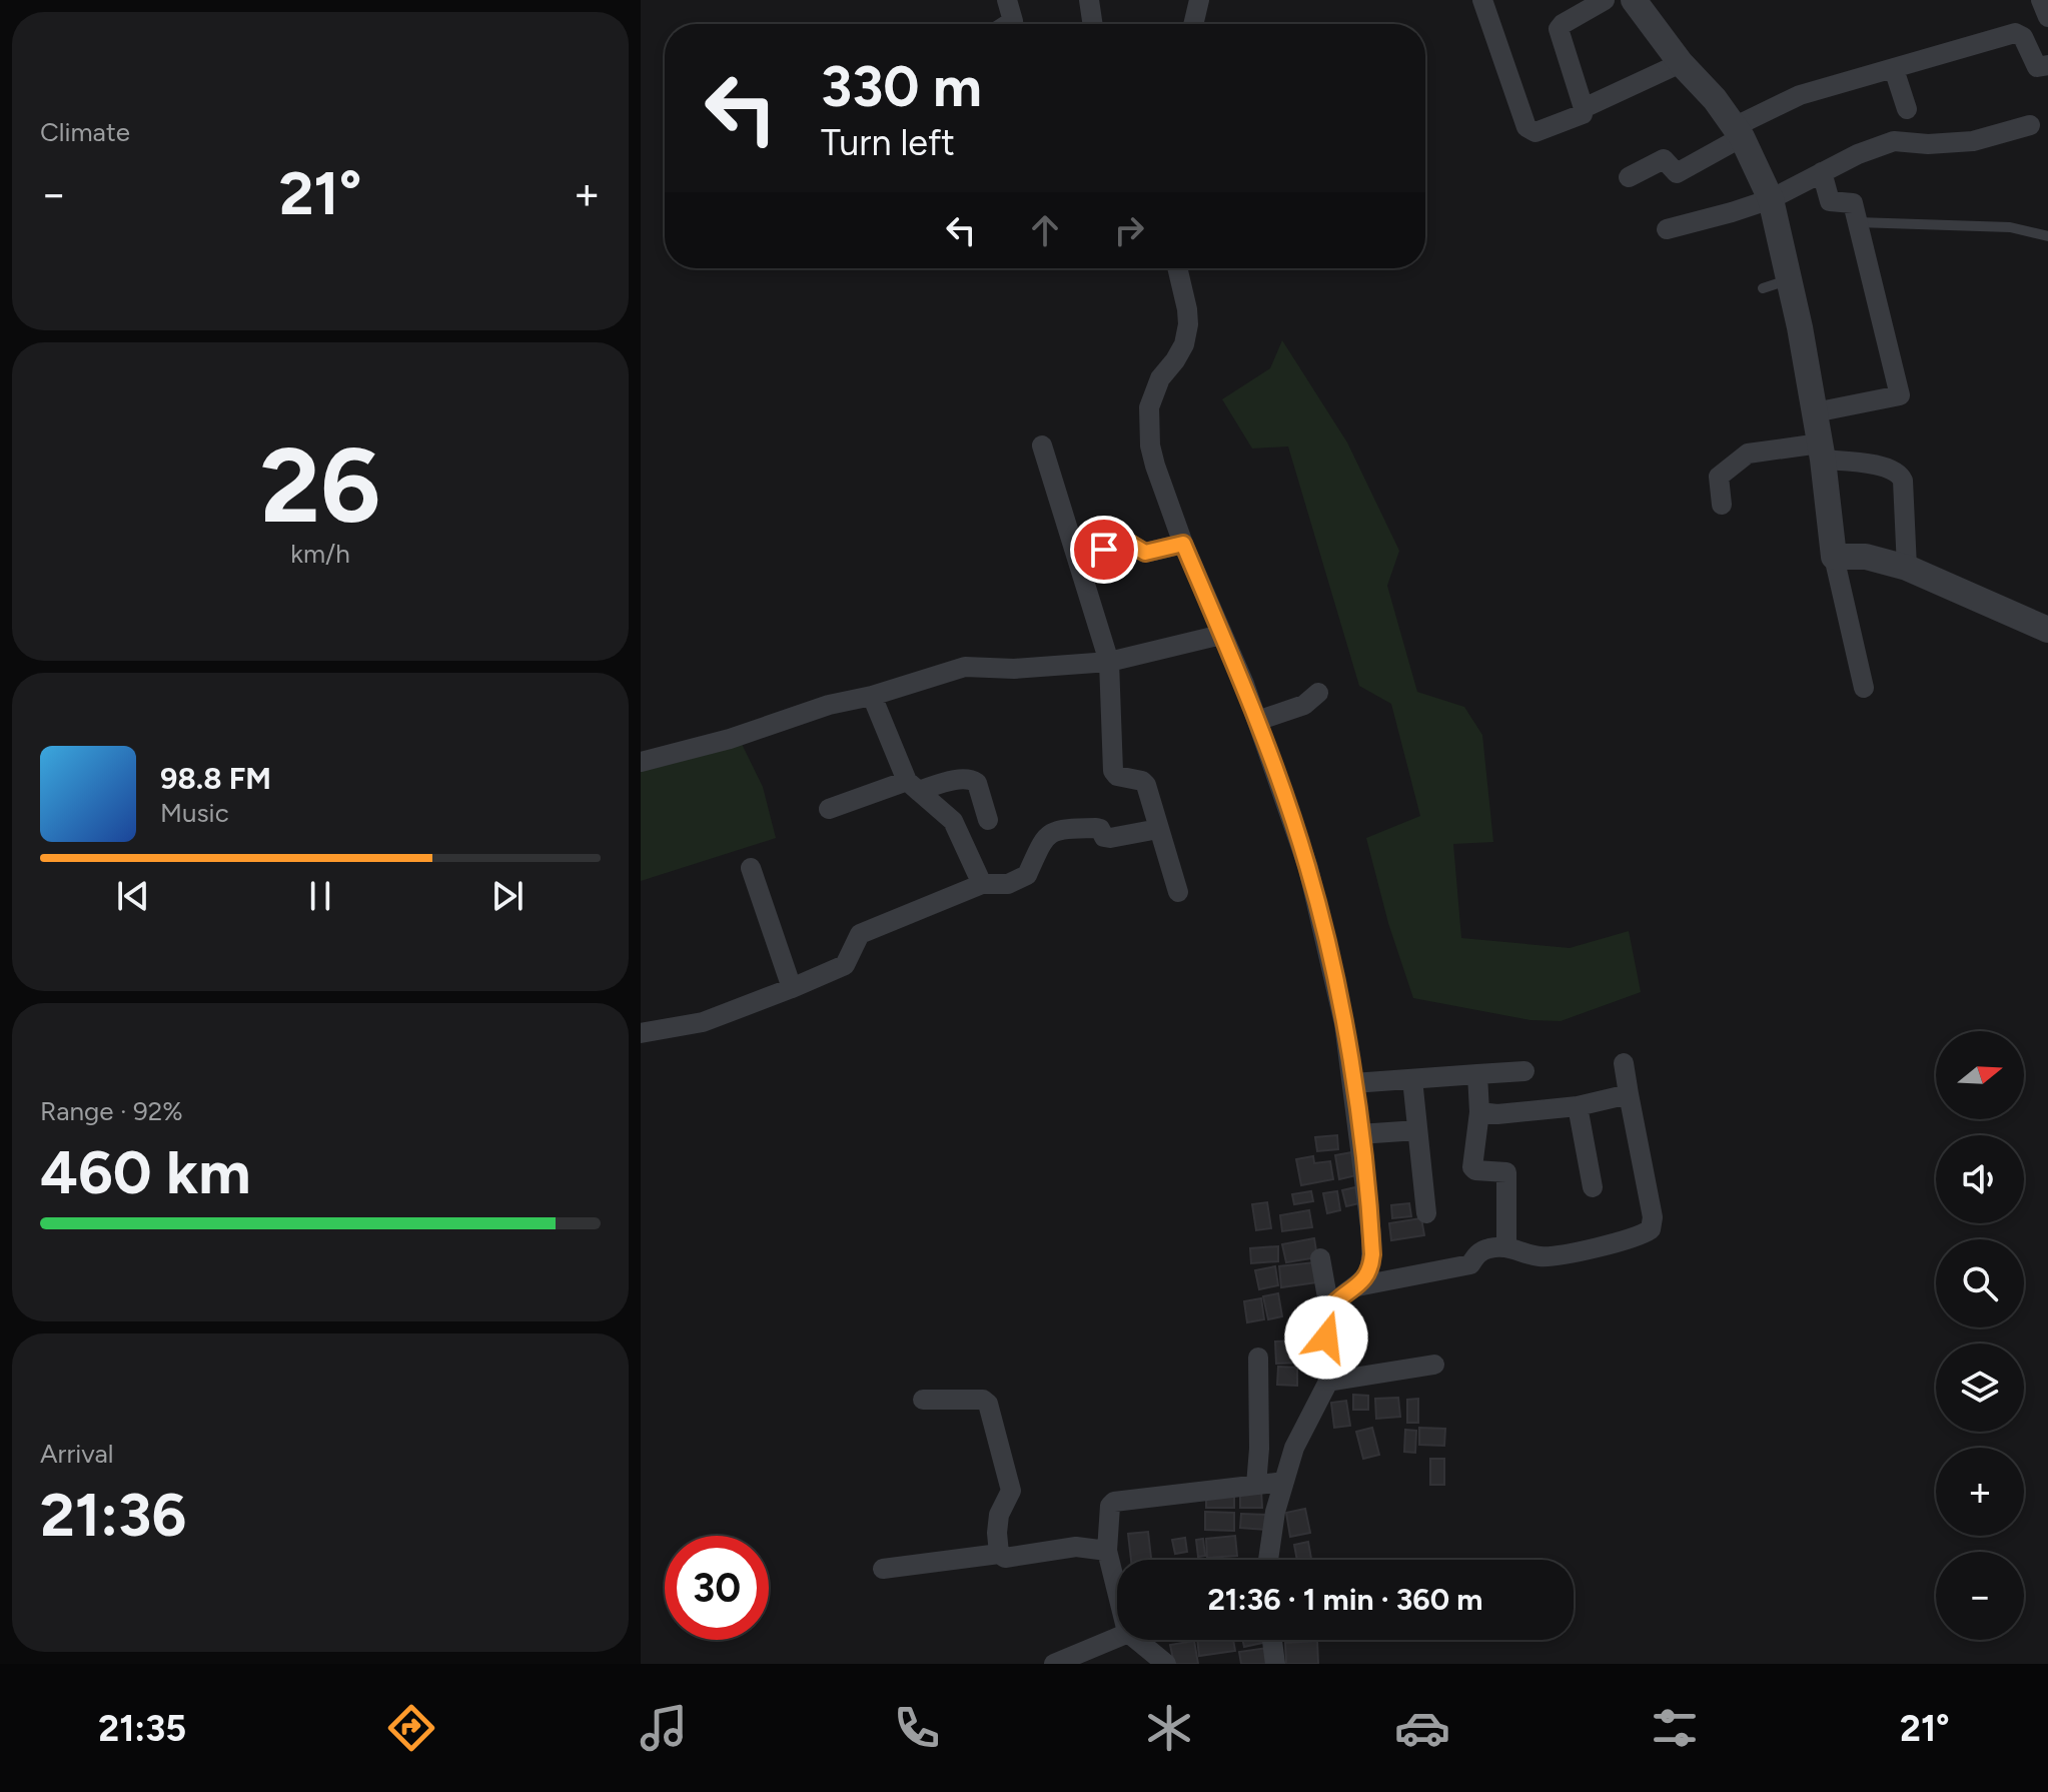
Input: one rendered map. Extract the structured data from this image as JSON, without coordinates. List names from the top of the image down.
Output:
{
  "north": "right",
  "page": {
    "tile": [
      "Climate",
      ["26", "km/h"],
      ["Range · 92%", "460 km"],
      ["Arrival", "21:36"]
    ],
    "turn": ["330 m", "Turn left"],
    "heat": ["−", "21°", "+"],
    "song": ["98.8 FM", "Music"],
    "map_buttons": ["+", "−"],
    "limit": "30",
    "trip": "21:36 · 1 min · 360 m",
    "tabs": ["21:35", "21°"]
  }
}
